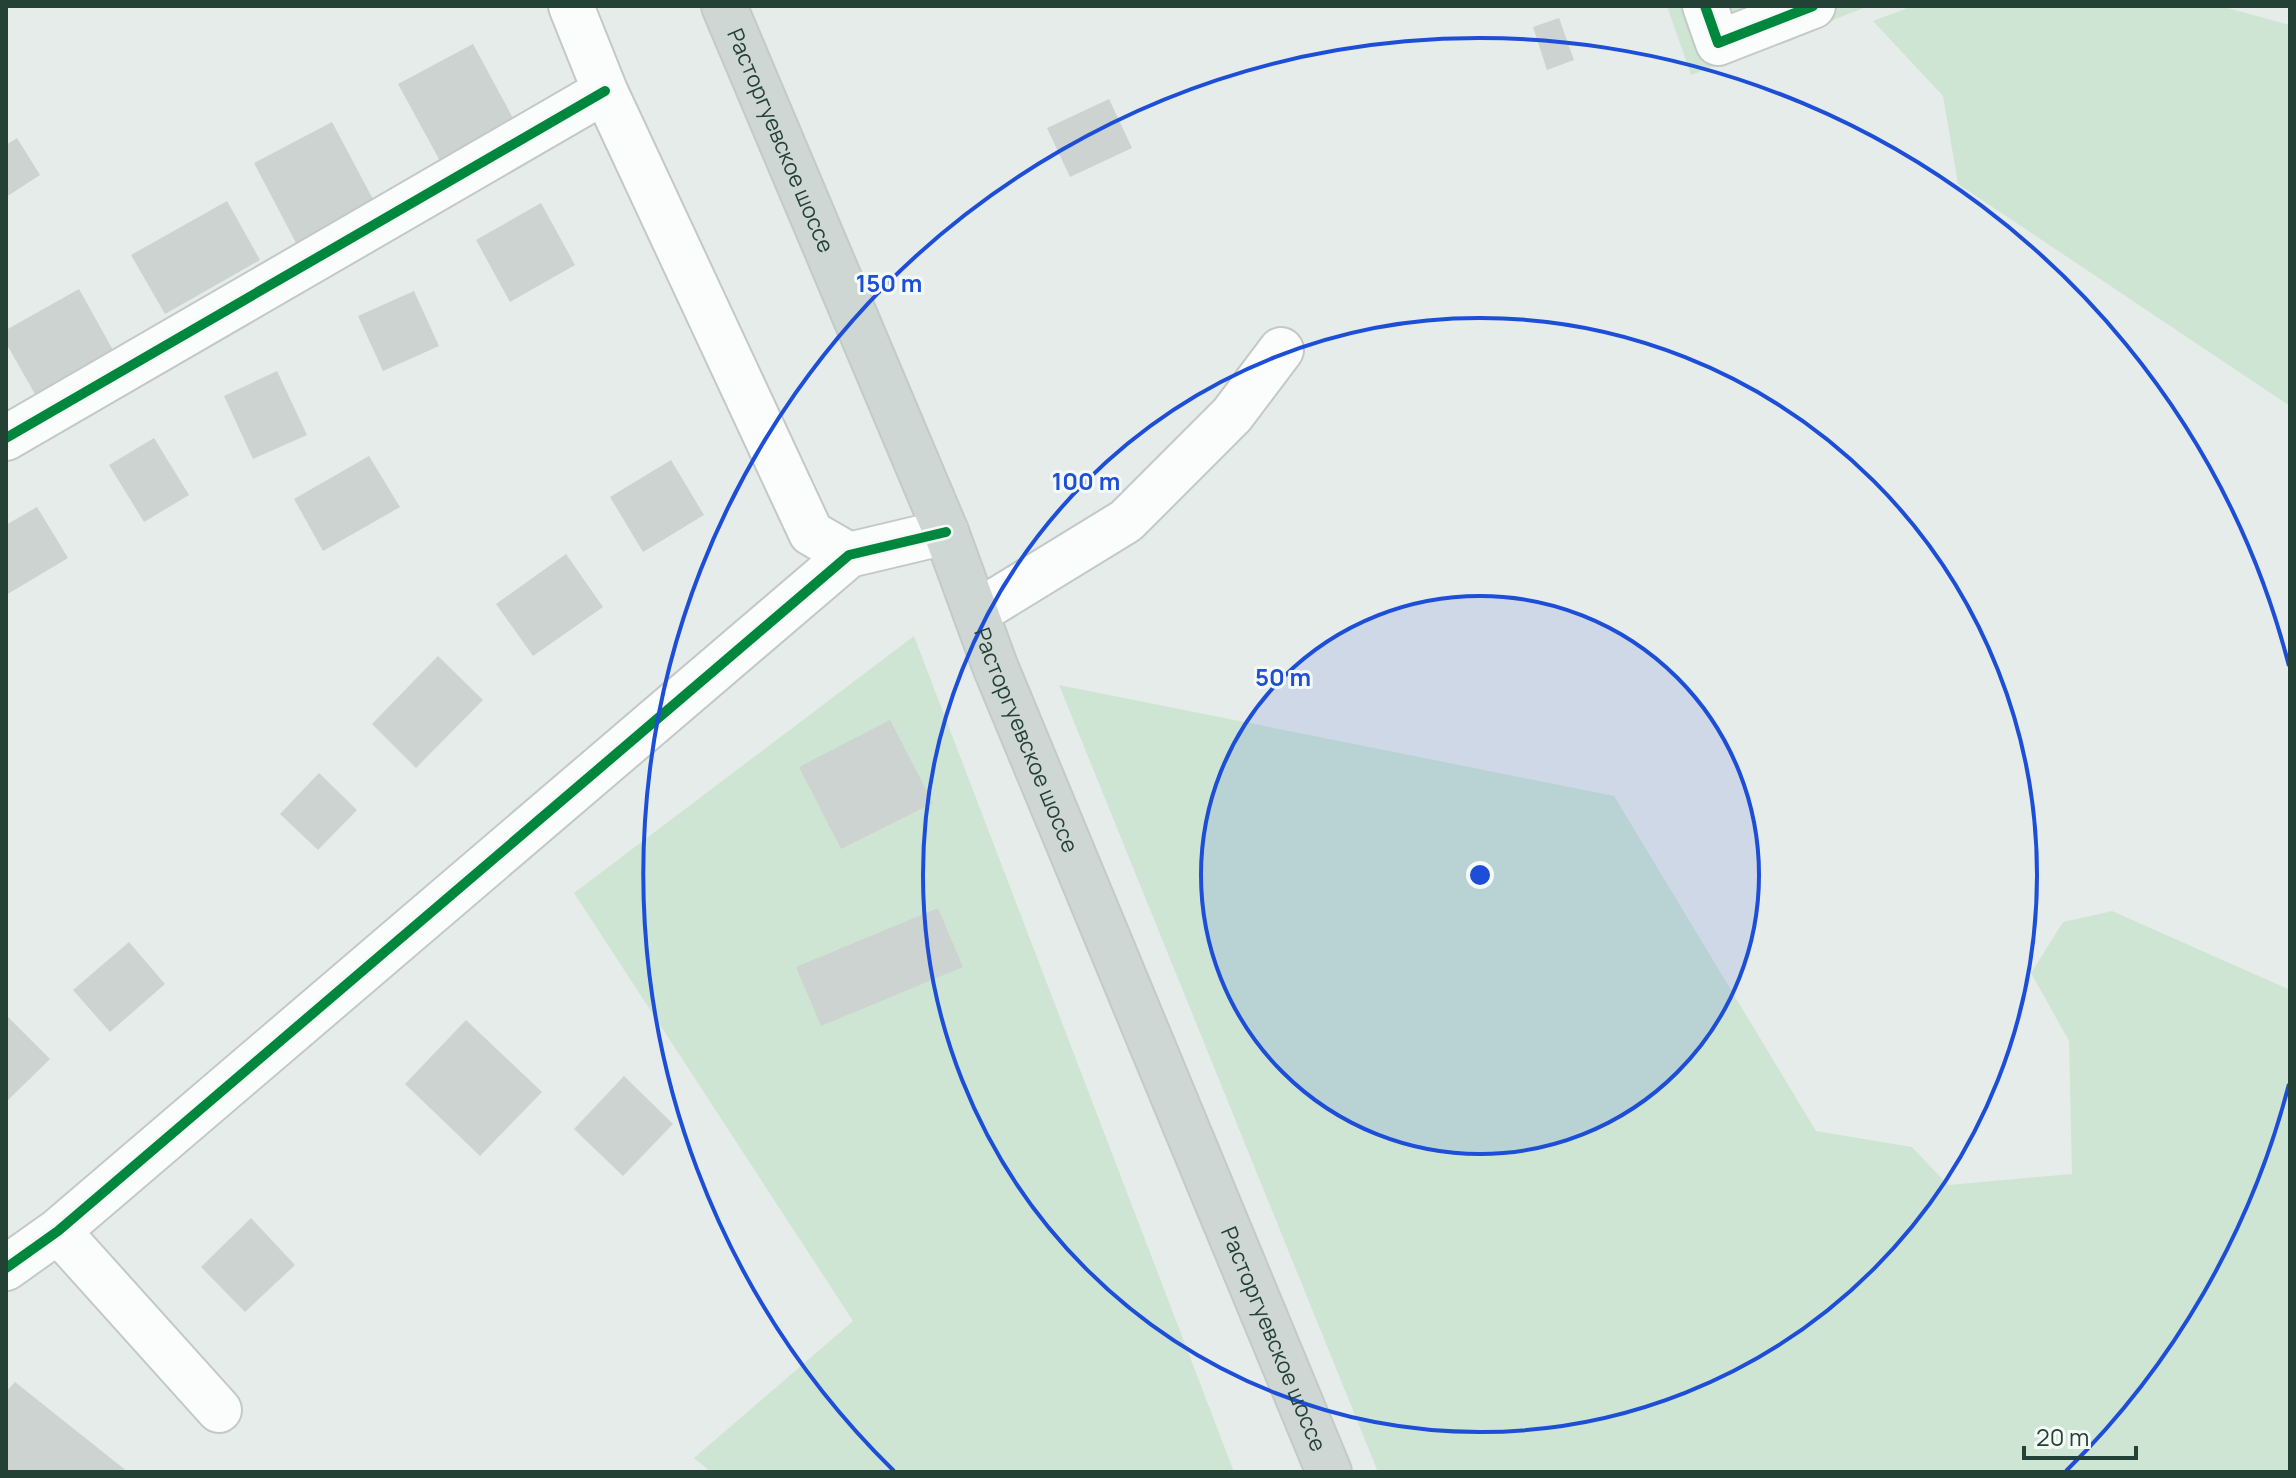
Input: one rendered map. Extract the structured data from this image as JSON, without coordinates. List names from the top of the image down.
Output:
{
  "streets": {
    "main road": ["Расторгуевское шоссе"]
  },
  "scale_bar": "20 m",
  "rings": ["150 m", "100 m", "50 m"]
}
